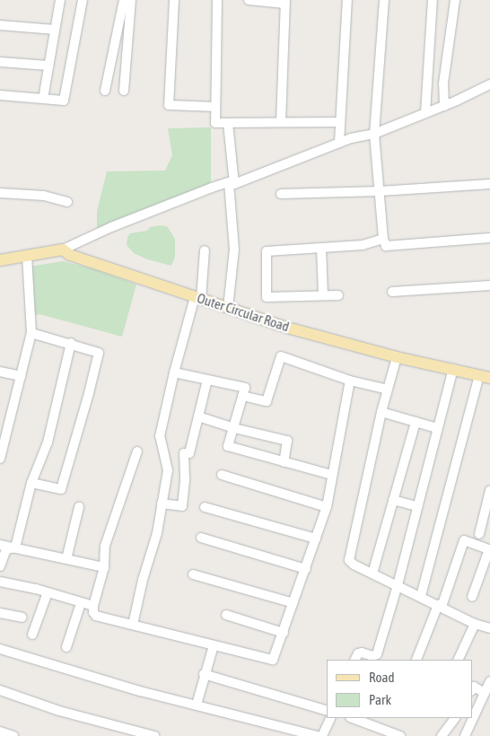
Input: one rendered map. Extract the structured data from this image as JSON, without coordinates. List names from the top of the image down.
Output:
{
  "streets": {
    "main road": ["Outer Circular Road"]
  },
  "legend": ["Road", "Park"]
}
